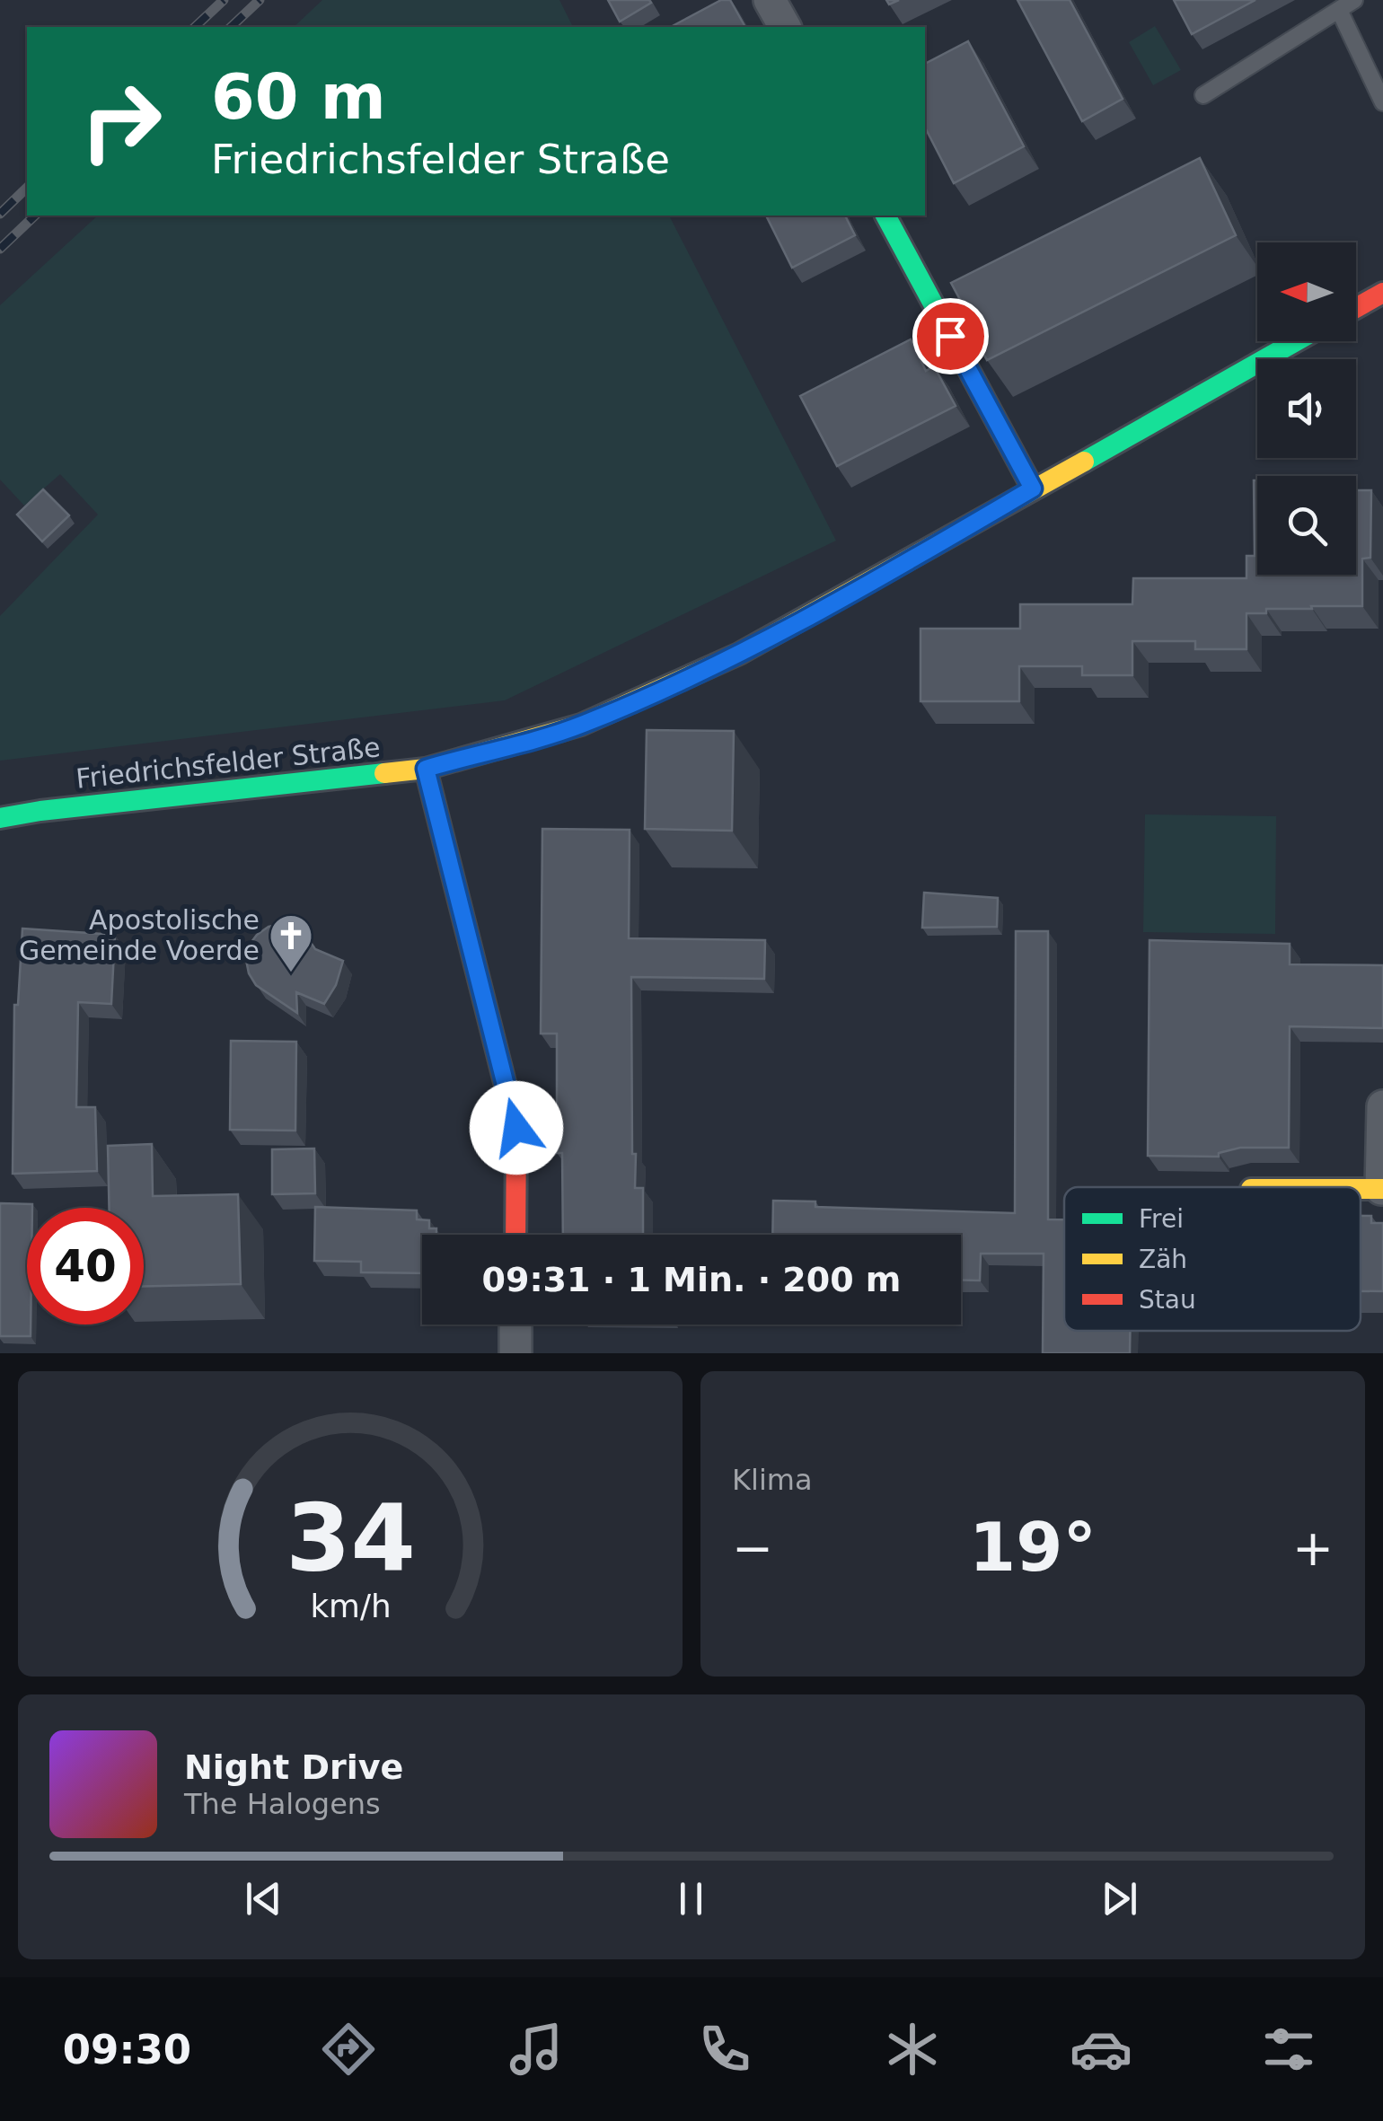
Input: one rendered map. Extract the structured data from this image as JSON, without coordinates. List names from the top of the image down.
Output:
{
  "streets": {
    "main road": ["Friedrichsfelder Straße"]
  },
  "places": {
    "church": ["Apostolische Gemeinde Voerde"]
  },
  "legend": ["Frei", "Zäh", "Stau"],
  "north": "left",
  "page": {
    "turn": ["60 m", "Friedrichsfelder Straße"],
    "limit": "40",
    "trip": "09:31 · 1 Min. · 200 m",
    "tile": "Klima",
    "heat": ["−", "19°", "+"],
    "song": ["Night Drive", "The Halogens"],
    "tabs": "09:30",
    "gauge": ["34", "km/h"]
  }
}
